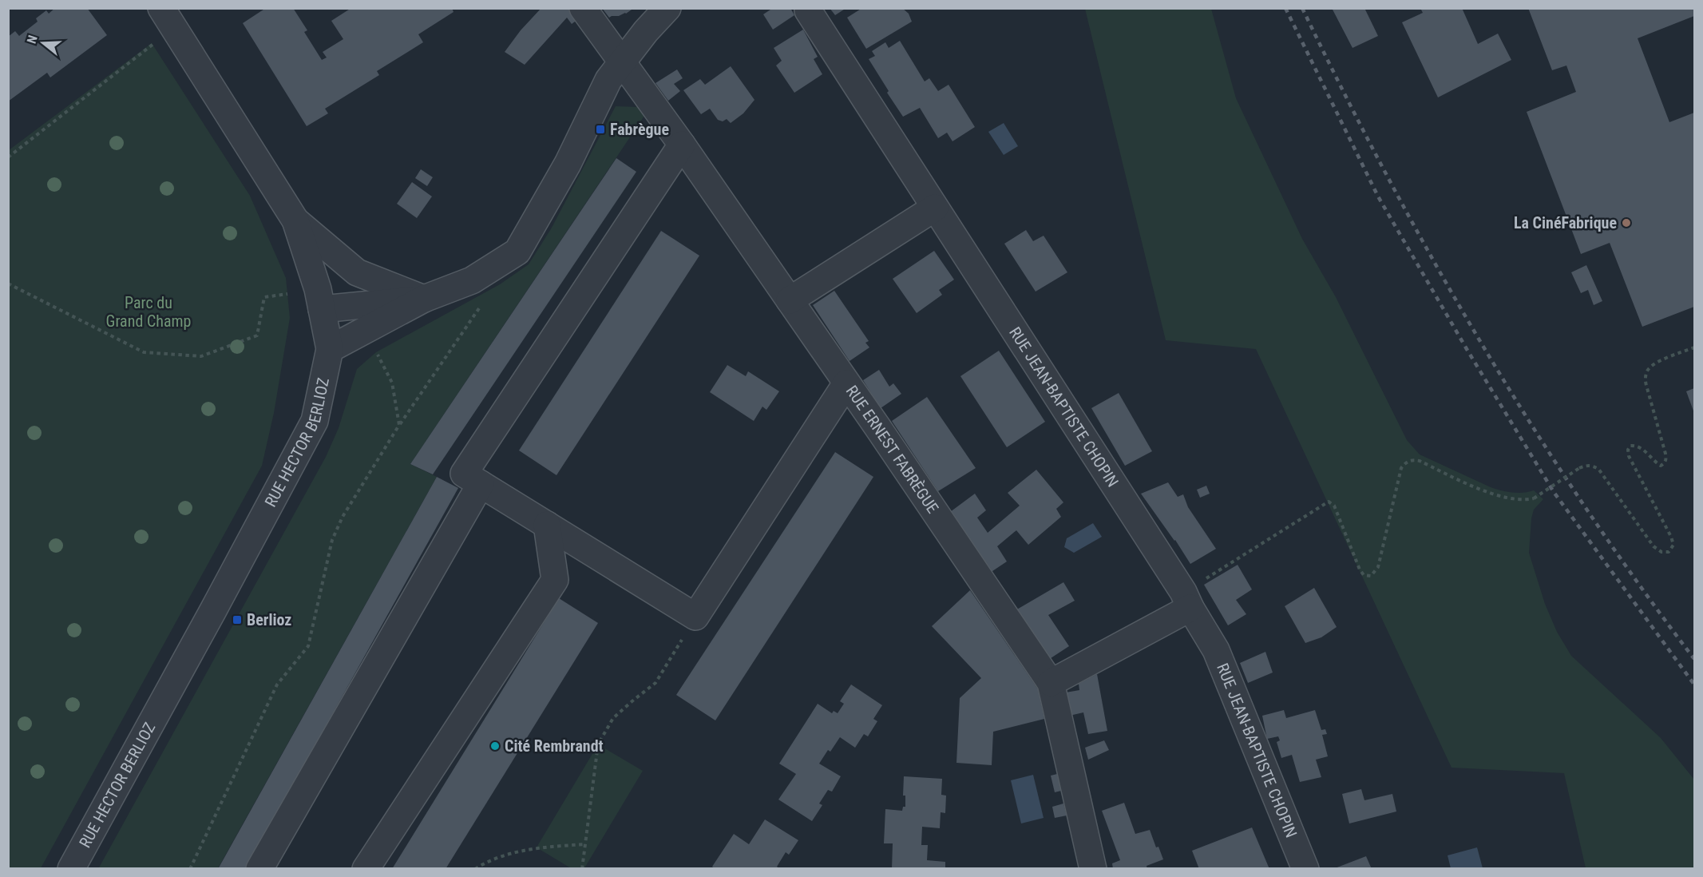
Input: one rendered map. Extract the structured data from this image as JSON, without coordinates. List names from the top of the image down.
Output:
{
  "streets": {
    "street": ["RUE JEAN-BAPTISTE CHOPIN", "RUE HECTOR BERLIOZ", "RUE ERNEST FABRÈGUE"]
  },
  "parks": ["Parc du Grand Champ"],
  "places": {
    "transit": ["Fabrègue", "Berlioz"],
    "other": ["La CinéFabrique", "Cité Rembrandt"]
  },
  "north": "left"
}
